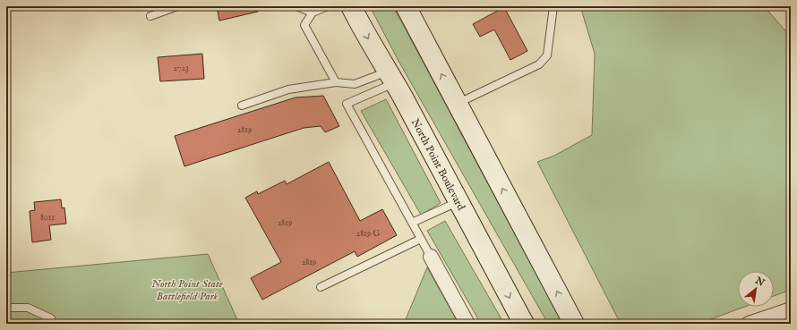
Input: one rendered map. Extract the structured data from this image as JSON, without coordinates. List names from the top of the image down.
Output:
{
  "streets": {
    "main road": ["North Point Boulevard"]
  },
  "parks": ["North Point State Battlefield Park"],
  "house_numbers": [
    "2723",
    "2819",
    "8011",
    "2819",
    "2819 G",
    "2819"
  ],
  "north": "top right"
}
